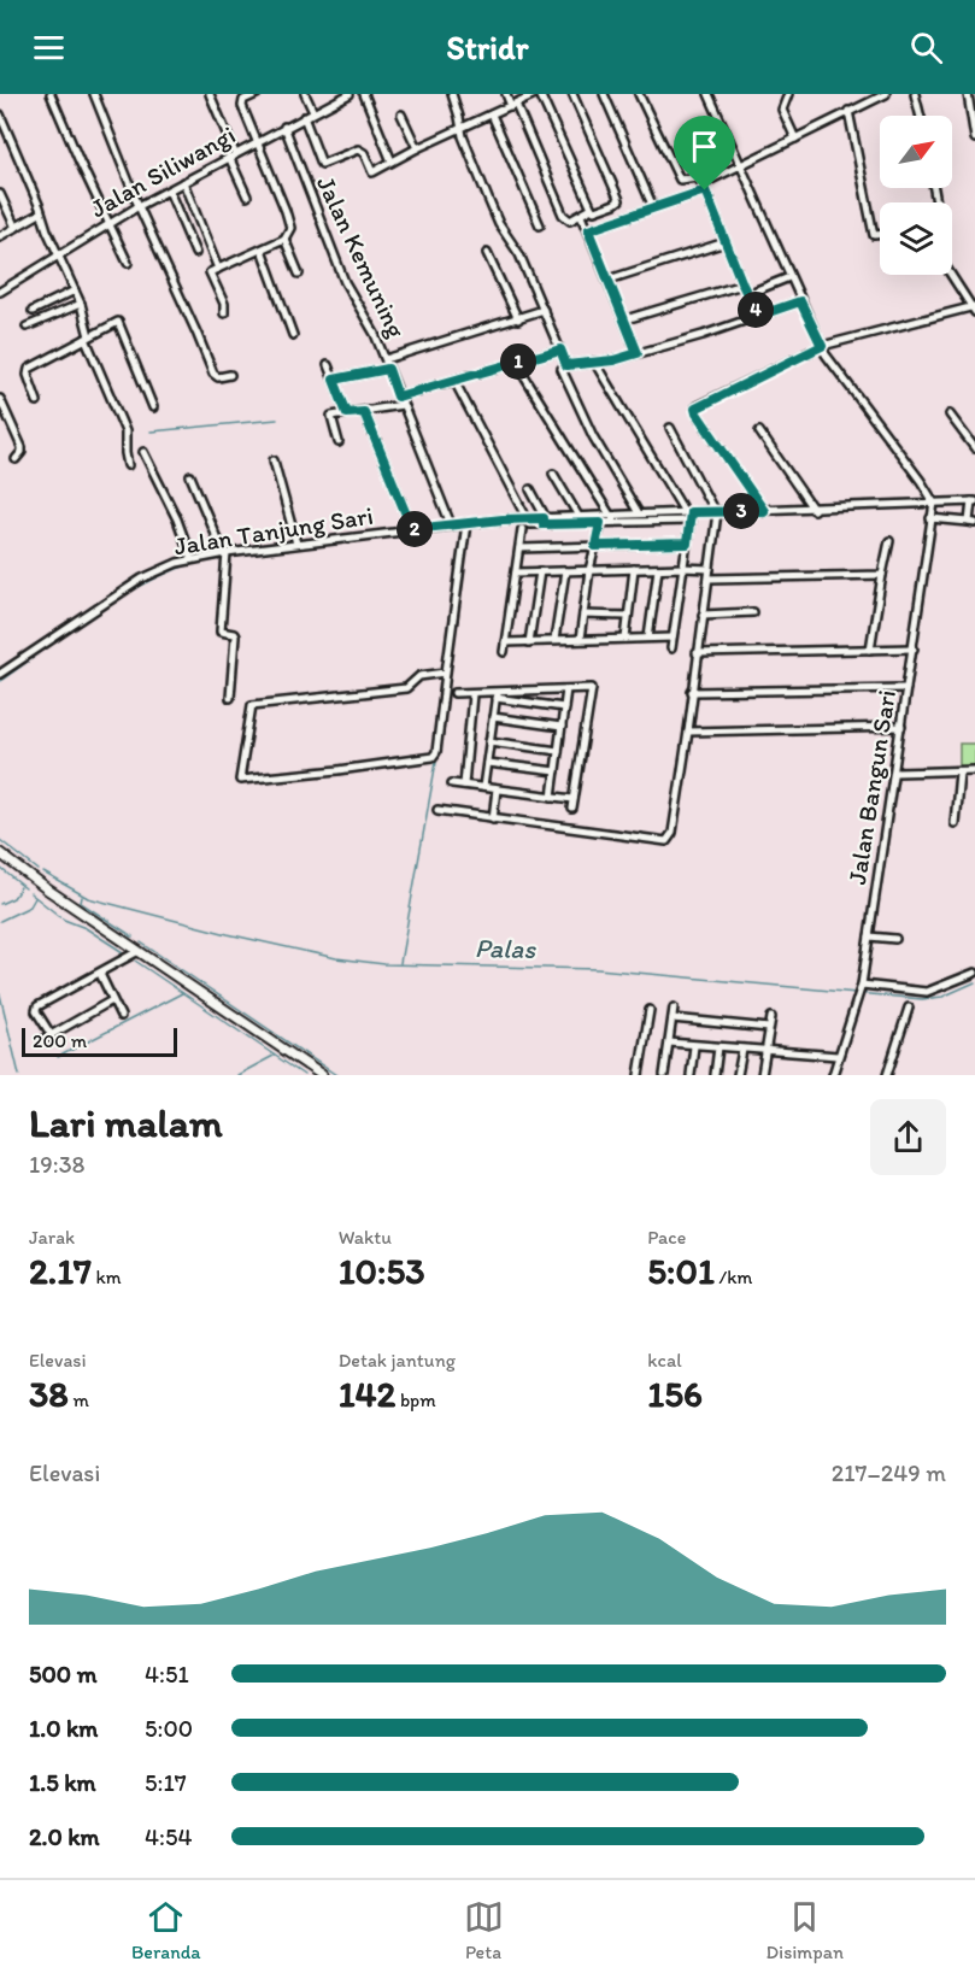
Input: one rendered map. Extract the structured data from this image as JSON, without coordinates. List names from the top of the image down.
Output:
{
  "streets": {
    "street": [
      "Jalan Siliwangi",
      "Jalan Kemuning",
      "Jalan Tanjung Sari",
      "Jalan Bangun Sari"
    ]
  },
  "crossings": [
    ["Jalan Siliwangi", "Jalan Kemuning"],
    ["Jalan Kemuning", "Jalan Tanjung Sari"],
    ["Jalan Tanjung Sari", "Jalan Bangun Sari"]
  ],
  "water": ["Palas"],
  "scale_bar": "200 m",
  "north": "top right",
  "page": {
    "header": "Stridr",
    "pins": [
      "4",
      "1",
      "3",
      "2"
    ],
    "scale": "200 m",
    "heading": ["Lari malam", "19:38"],
    "stats": [
      ["Jarak", "2.17 km"],
      ["Waktu", "10:53"],
      ["Pace", "5:01 /km"],
      ["Elevasi", "38 m"],
      ["Detak jantung", "142 bpm"],
      ["kcal", "156"]
    ],
    "chart": ["Elevasi", "217–249 m"],
    "list": [
      {
        "name": "500 m",
        "note": "4:51"
      },
      {
        "name": "1.0 km",
        "note": "5:00"
      },
      {
        "name": "1.5 km",
        "note": "5:17"
      },
      {
        "name": "2.0 km",
        "note": "4:54"
      }
    ],
    "tabs": ["Beranda", "Peta", "Disimpan"]
  }
}
